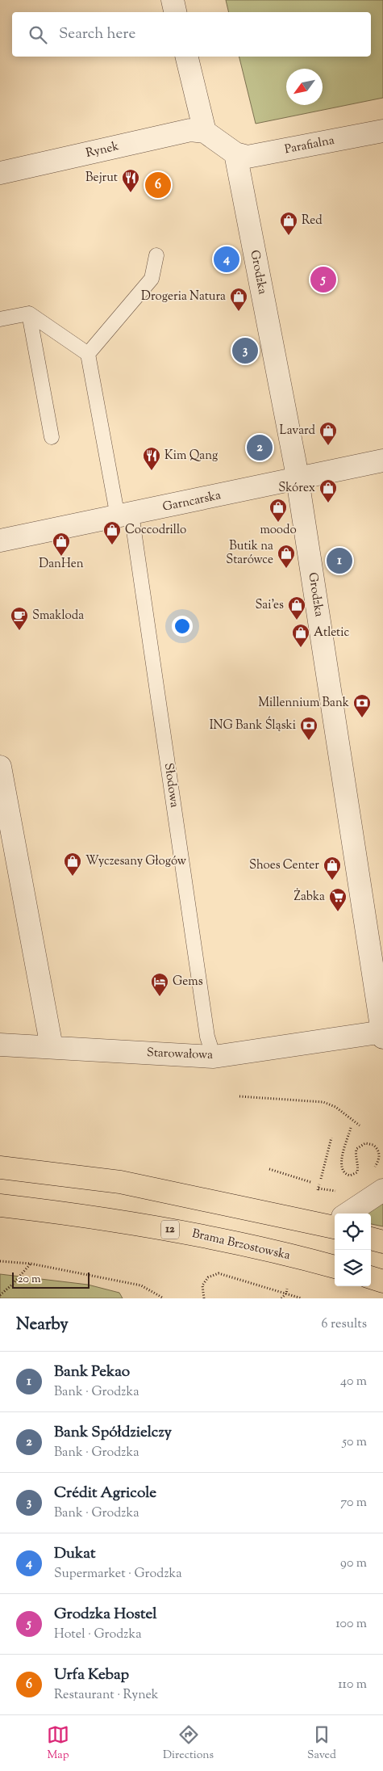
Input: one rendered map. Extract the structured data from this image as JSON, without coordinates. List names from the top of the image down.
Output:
{
  "streets": {
    "main road": ["12", "Brama Brzostowska"],
    "street": [
      "Parafialna",
      "Rynek",
      "Grodzka",
      "Garncarska",
      "Starowałowa"
    ],
    "lane": ["Słodowa"]
  },
  "crossings": [
    ["Parafialna", "Grodzka"],
    ["Grodzka", "Garncarska"],
    ["Grodzka", "Starowałowa"],
    ["Garncarska", "Słodowa"],
    ["Słodowa", "Starowałowa"]
  ],
  "places": {
    "restaurant": ["Bejrut", "Kim Qang"],
    "shop": [
      "Red",
      "Drogeria Natura",
      "Lavard",
      "Skórex",
      "moodo",
      "Coccodrillo",
      "DanHen",
      "Butik na Starówce",
      "Sai'es",
      "Atletic",
      "Wyczesany Głogów",
      "Shoes Center"
    ],
    "cafe": ["Smakloda"],
    "bank": ["Millennium Bank", "ING Bank Śląski"],
    "supermarket": ["Żabka"],
    "hotel": ["Gems"]
  },
  "scale_bar": "20 m",
  "north": "bottom left",
  "page": {
    "search": "Search here",
    "pins": [
      "6",
      "4",
      "5",
      "3",
      "2",
      "1"
    ],
    "scale": "20 m",
    "heading": ["Nearby", "6 results"],
    "list": [
      {
        "mark": "1",
        "name": "Bank Pekao",
        "note": "Bank · Grodzka",
        "value": "40 m"
      },
      {
        "mark": "2",
        "name": "Bank Spółdzielczy",
        "note": "Bank · Grodzka",
        "value": "50 m"
      },
      {
        "mark": "3",
        "name": "Crédit Agricole",
        "note": "Bank · Grodzka",
        "value": "70 m"
      },
      {
        "mark": "4",
        "name": "Dukat",
        "note": "Supermarket · Grodzka",
        "value": "90 m"
      },
      {
        "mark": "5",
        "name": "Grodzka Hostel",
        "note": "Hotel · Grodzka",
        "value": "100 m"
      },
      {
        "mark": "6",
        "name": "Urfa Kebap",
        "note": "Restaurant · Rynek",
        "value": "110 m"
      }
    ],
    "nav": ["Map", "Directions", "Saved"]
  }
}
